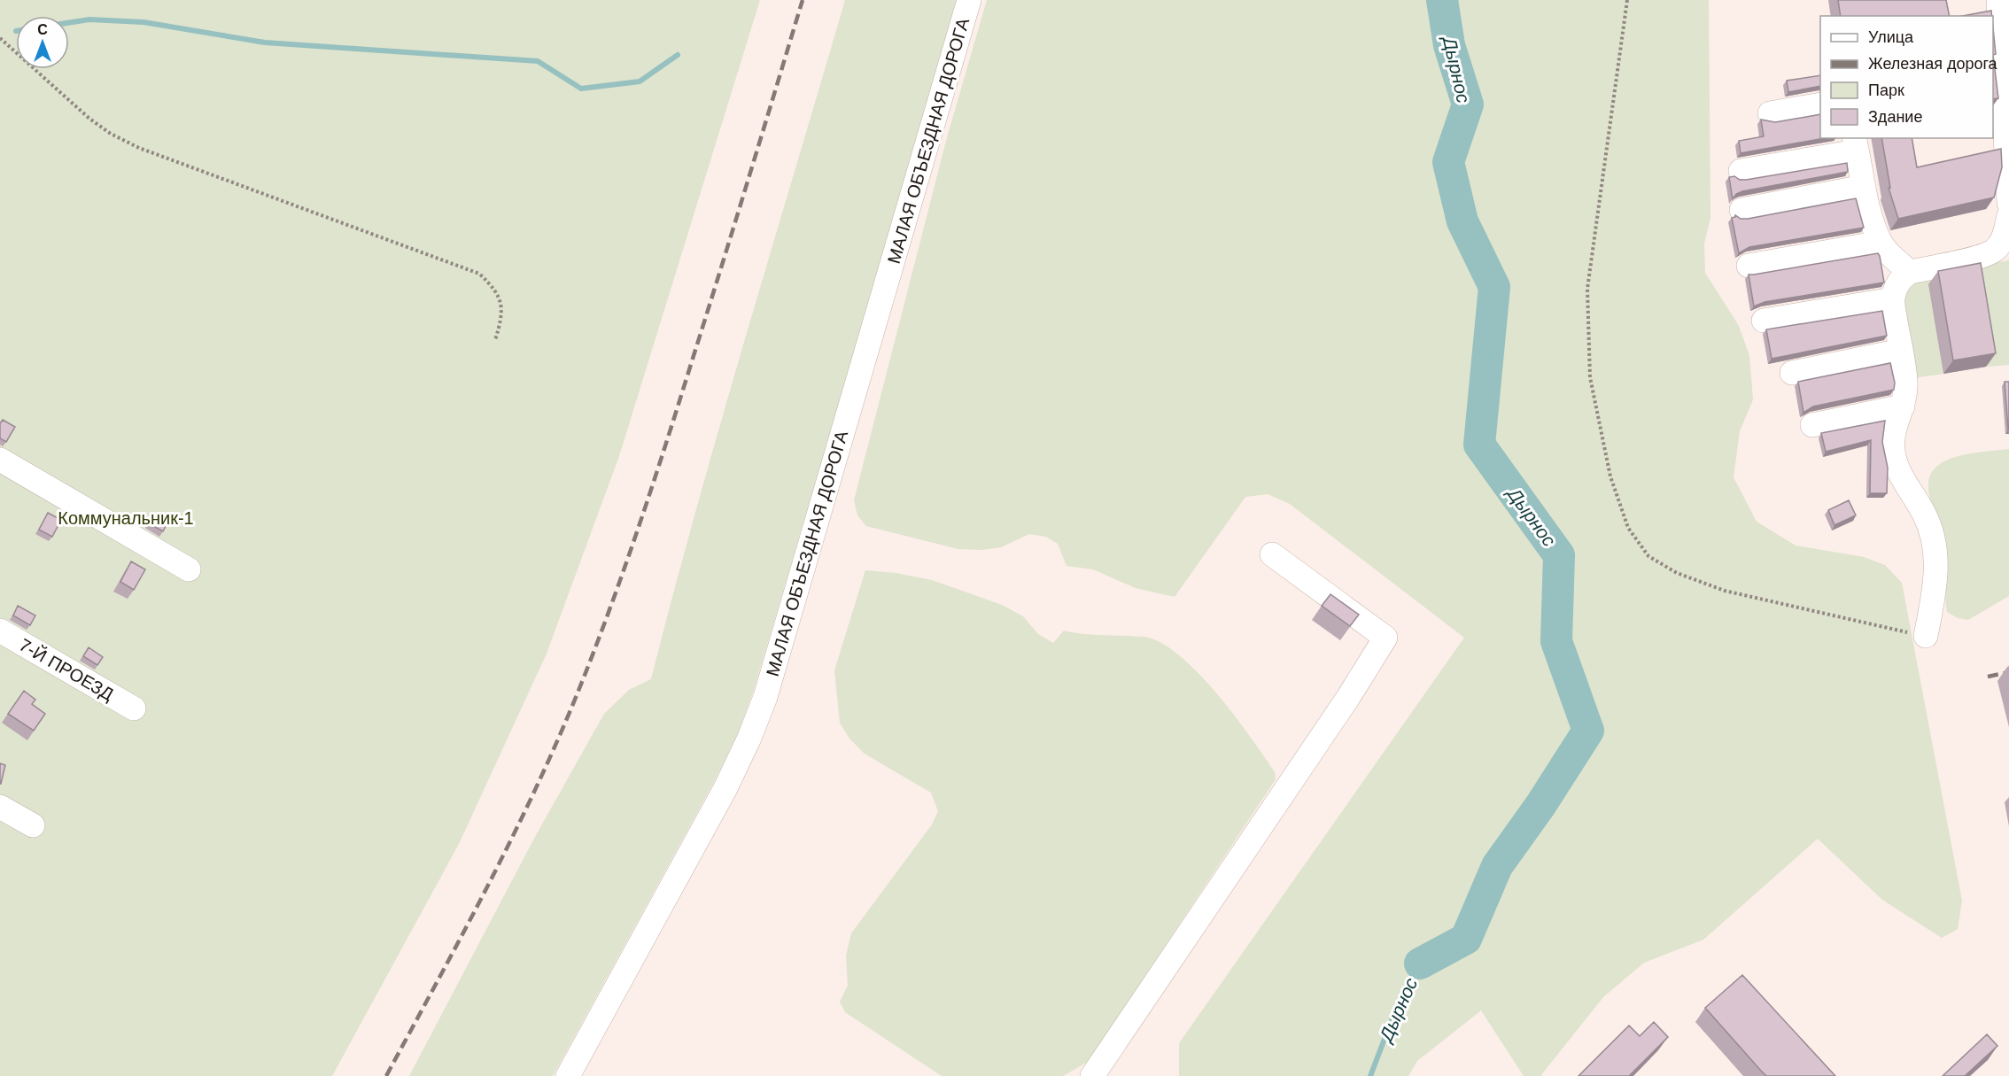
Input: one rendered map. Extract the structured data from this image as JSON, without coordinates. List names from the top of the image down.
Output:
{
  "streets": {
    "street": ["МАЛАЯ ОБЪЕЗДНАЯ ДОРОГА", "7-Й ПРОЕЗД"]
  },
  "water": ["Дырнос"],
  "parks": ["Коммунальник-1"],
  "legend": [
    "Улица",
    "Железная дорога",
    "Парк",
    "Здание"
  ],
  "north": "top"
}
